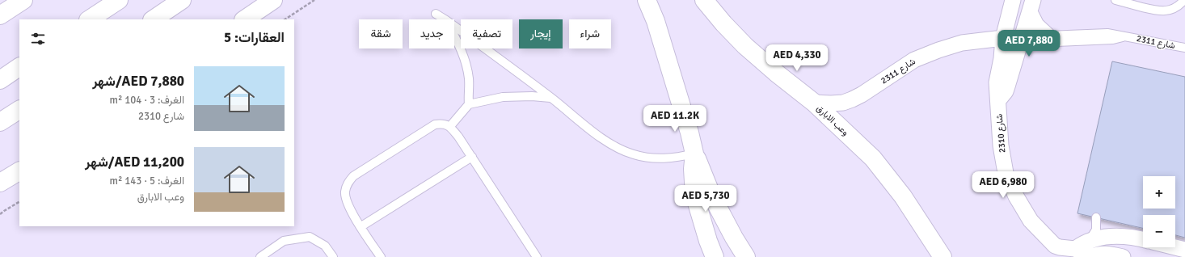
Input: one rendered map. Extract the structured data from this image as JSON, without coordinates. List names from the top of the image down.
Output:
{
  "streets": {
    "main road": ["وعب الابارق"],
    "street": ["شارع 2311", "شارع 2310"]
  },
  "crossings": [
    ["شارع 2311", "وعب الابارق"],
    ["شارع 2311", "شارع 2310"]
  ],
  "page": {
    "chip": [
      "شراء",
      "إيجار",
      "تصفية",
      "جديد",
      "شقة"
    ],
    "heading": "العقارات: 5",
    "price": [
      "AED 7,880",
      "AED 4,330",
      "AED 11.2K",
      "AED 6,980",
      "AED 5,730"
    ],
    "list": [
      {
        "name": "AED 7,880/شهر",
        "note": "الغرف: 3 · 104 m² · شارع 2310"
      },
      {
        "name": "AED 11,200/شهر",
        "note": "الغرف: 5 · 143 m² · وعب الابارق"
      }
    ],
    "map_buttons": ["+", "−"]
  }
}
